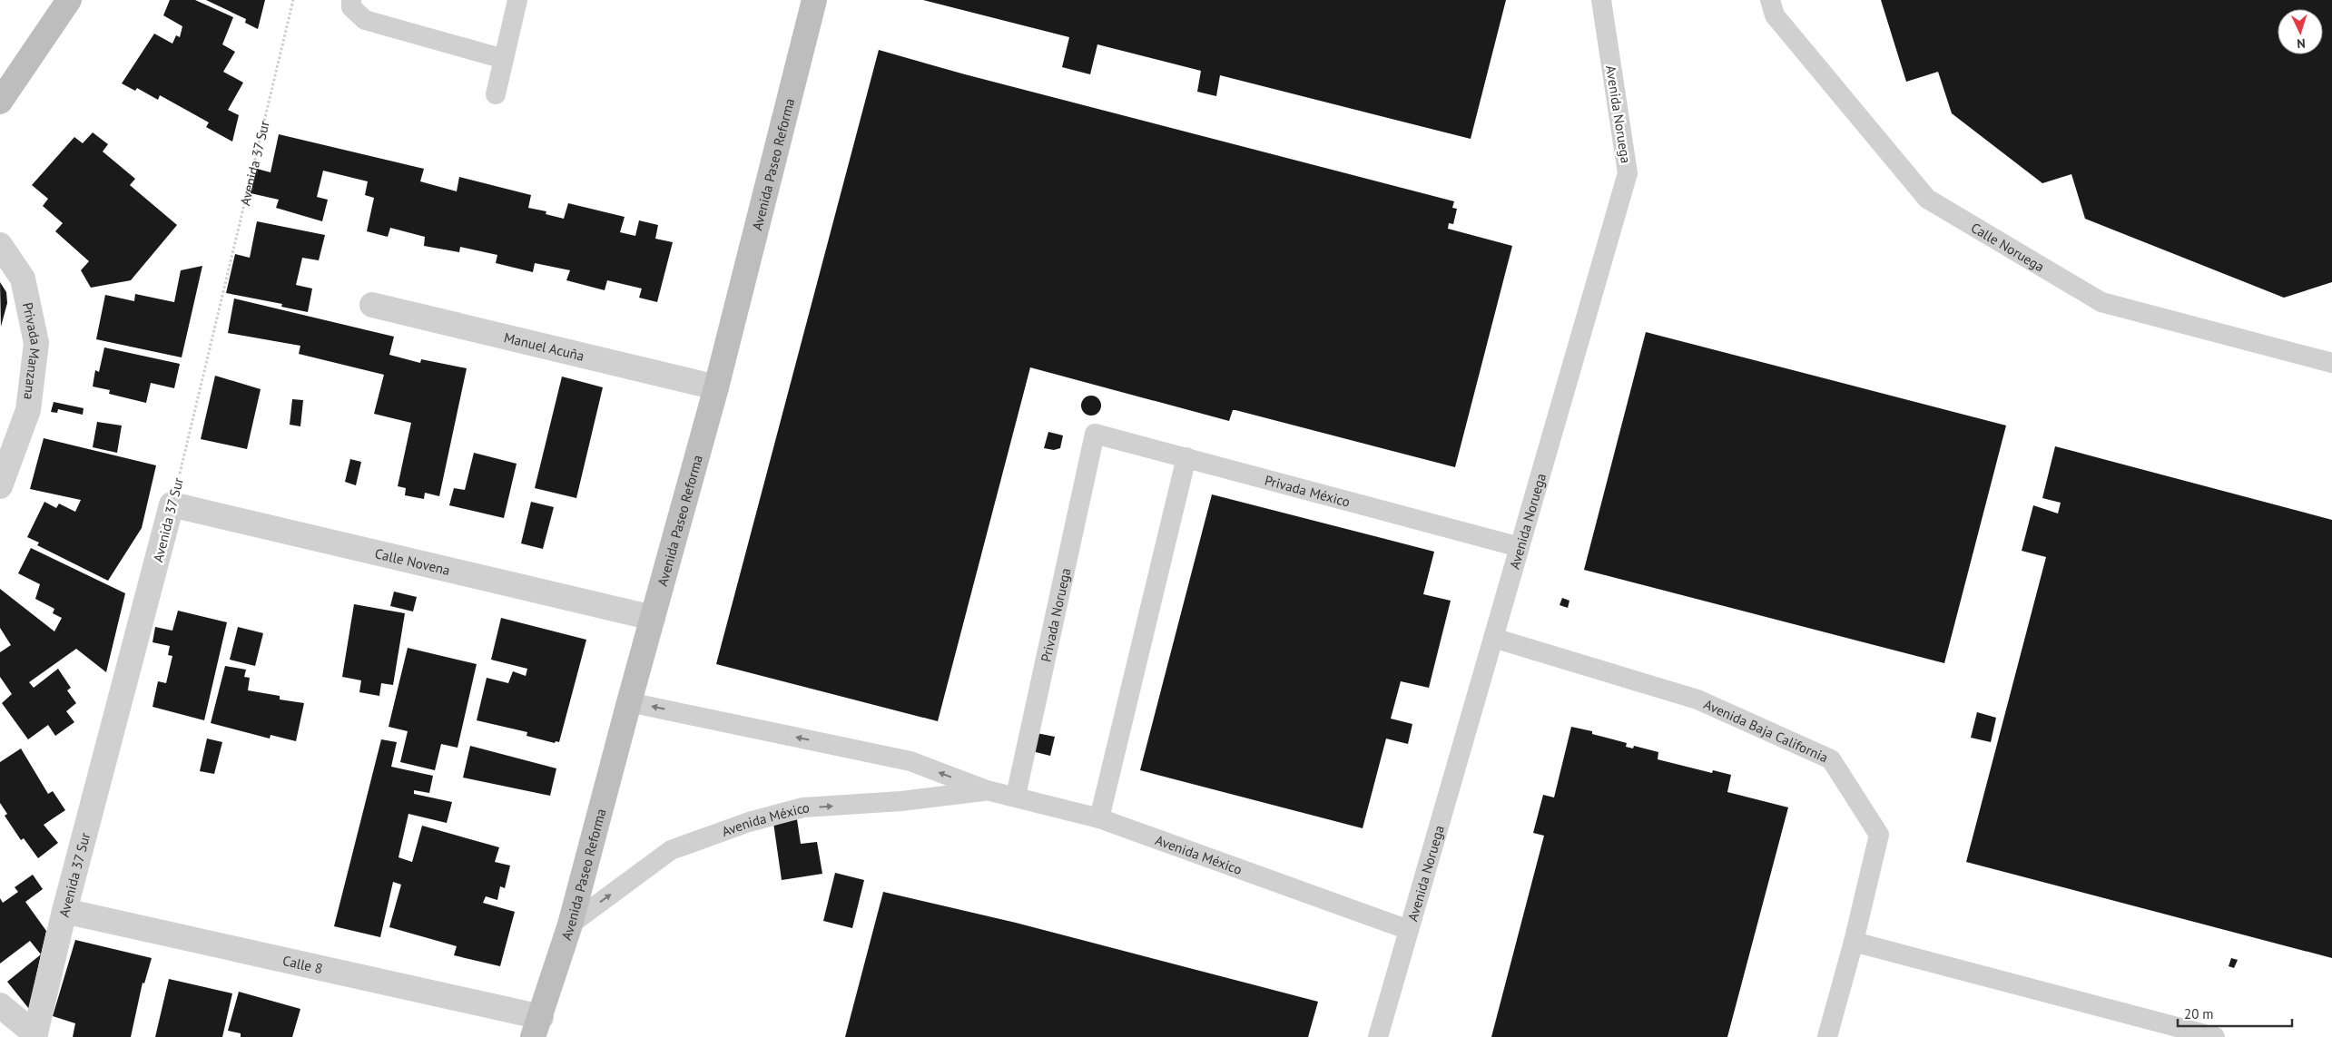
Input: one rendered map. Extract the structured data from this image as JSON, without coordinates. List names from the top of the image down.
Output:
{
  "streets": {
    "main road": ["Avenida Paseo Reforma"],
    "street": [
      "Avenida 37 Sur",
      "Manuel Acuña",
      "Privada Manzana",
      "Calle Novena",
      "Calle 8"
    ],
    "lane": [
      "Avenida Noruega",
      "Calle Noruega",
      "Privada México",
      "Privada Noruega",
      "Avenida Baja California",
      "Avenida México"
    ]
  },
  "crossings": [
    ["Avenida Noruega", "Privada México"],
    ["Avenida Noruega", "Avenida Baja California"],
    ["Avenida Noruega", "Avenida México"],
    ["Avenida 37 Sur", "Calle Novena"],
    ["Avenida 37 Sur", "Calle 8"],
    ["Avenida Paseo Reforma", "Manuel Acuña"],
    ["Avenida Paseo Reforma", "Calle Novena"],
    ["Avenida Paseo Reforma", "Avenida México"],
    ["Avenida Paseo Reforma", "Calle 8"],
    ["Privada México", "Privada Noruega"],
    ["Privada Noruega", "Avenida México"]
  ],
  "scale_bar": "20 m",
  "north": "bottom"
}
